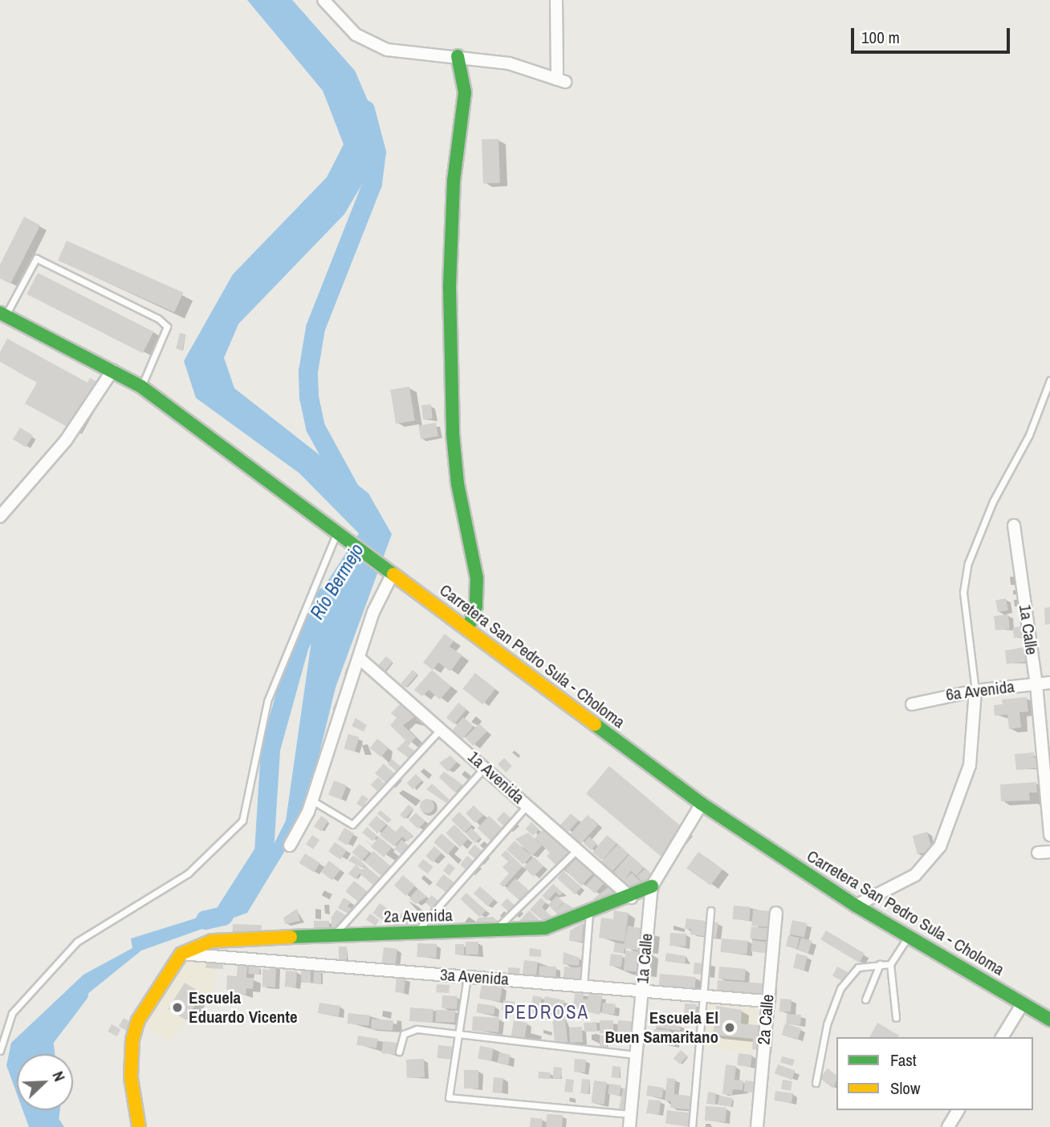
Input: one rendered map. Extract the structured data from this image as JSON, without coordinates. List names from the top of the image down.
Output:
{
  "streets": {
    "main road": ["Carretera San Pedro Sula - Choloma", "2a Avenida"],
    "street": [
      "1a Calle",
      "6a Avenida",
      "1a Avenida",
      "3a Avenida",
      "2a Calle"
    ]
  },
  "crossings": [
    ["1a Calle", "Carretera San Pedro Sula - Choloma"],
    ["1a Calle", "6a Avenida"],
    ["1a Calle", "2a Avenida"],
    ["1a Calle", "3a Avenida"],
    ["1a Avenida", "2a Avenida"],
    ["2a Avenida", "3a Avenida"],
    ["3a Avenida", "2a Calle"]
  ],
  "districts": ["PEDROSA"],
  "water": ["Río Bermejo"],
  "places": ["Escuela Eduardo Vicente", "Escuela El Buen Samaritano"],
  "legend": ["Fast", "Slow"],
  "scale_bar": "100 m",
  "north": "top right"
}
